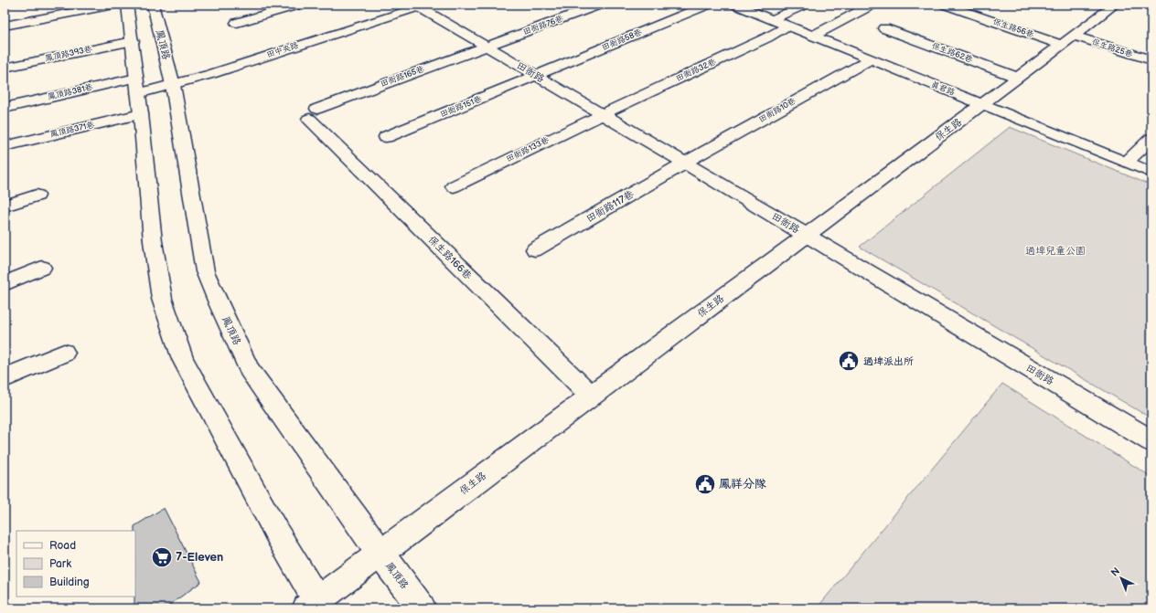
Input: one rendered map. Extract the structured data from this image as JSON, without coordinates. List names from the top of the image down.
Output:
{
  "streets": {
    "street": [
      "田衙路76巷",
      "保生路56巷",
      "田衙路58巷",
      "鳳頂路",
      "保生路25巷",
      "田中央路",
      "保生路62巷",
      "鳳頂路393巷",
      "田衙路32巷",
      "田衙路",
      "田衙路165巷",
      "真君路",
      "鳳頂路381巷",
      "田衙路151巷",
      "田衙路10巷",
      "鳳頂路371巷",
      "保生路",
      "田衙路133巷",
      "田衙路117巷",
      "保生路166巷"
    ]
  },
  "crossings": [
    ["田衙路76巷", "田衙路"],
    ["田衙路76巷", "田衙路165巷"],
    ["保生路56巷", "保生路25巷"],
    ["保生路56巷", "保生路"],
    ["田衙路58巷", "田衙路"],
    ["田衙路58巷", "田衙路151巷"],
    ["鳳頂路", "田中央路"],
    ["鳳頂路", "保生路"],
    ["保生路25巷", "保生路"],
    ["田中央路", "田衙路"],
    ["田中央路", "鳳頂路381巷"],
    ["保生路62巷", "保生路"],
    ["田衙路32巷", "田衙路"],
    ["田衙路32巷", "真君路"],
    ["田衙路32巷", "田衙路133巷"],
    ["田衙路", "田衙路165巷"],
    ["田衙路", "田衙路151巷"],
    ["田衙路", "田衙路10巷"],
    ["田衙路", "保生路"],
    ["田衙路", "田衙路133巷"],
    ["田衙路", "田衙路117巷"],
    ["田衙路165巷", "保生路166巷"],
    ["真君路", "田衙路10巷"],
    ["真君路", "保生路"],
    ["田衙路10巷", "田衙路117巷"],
    ["保生路", "保生路166巷"]
  ],
  "parks": ["過埤兒童公園"],
  "places": {
    "public building": ["過埤派出所", "鳳祥分隊"],
    "supermarket": ["7-Eleven"]
  },
  "legend": ["Road", "Park", "Building"],
  "north": "top left"
}
